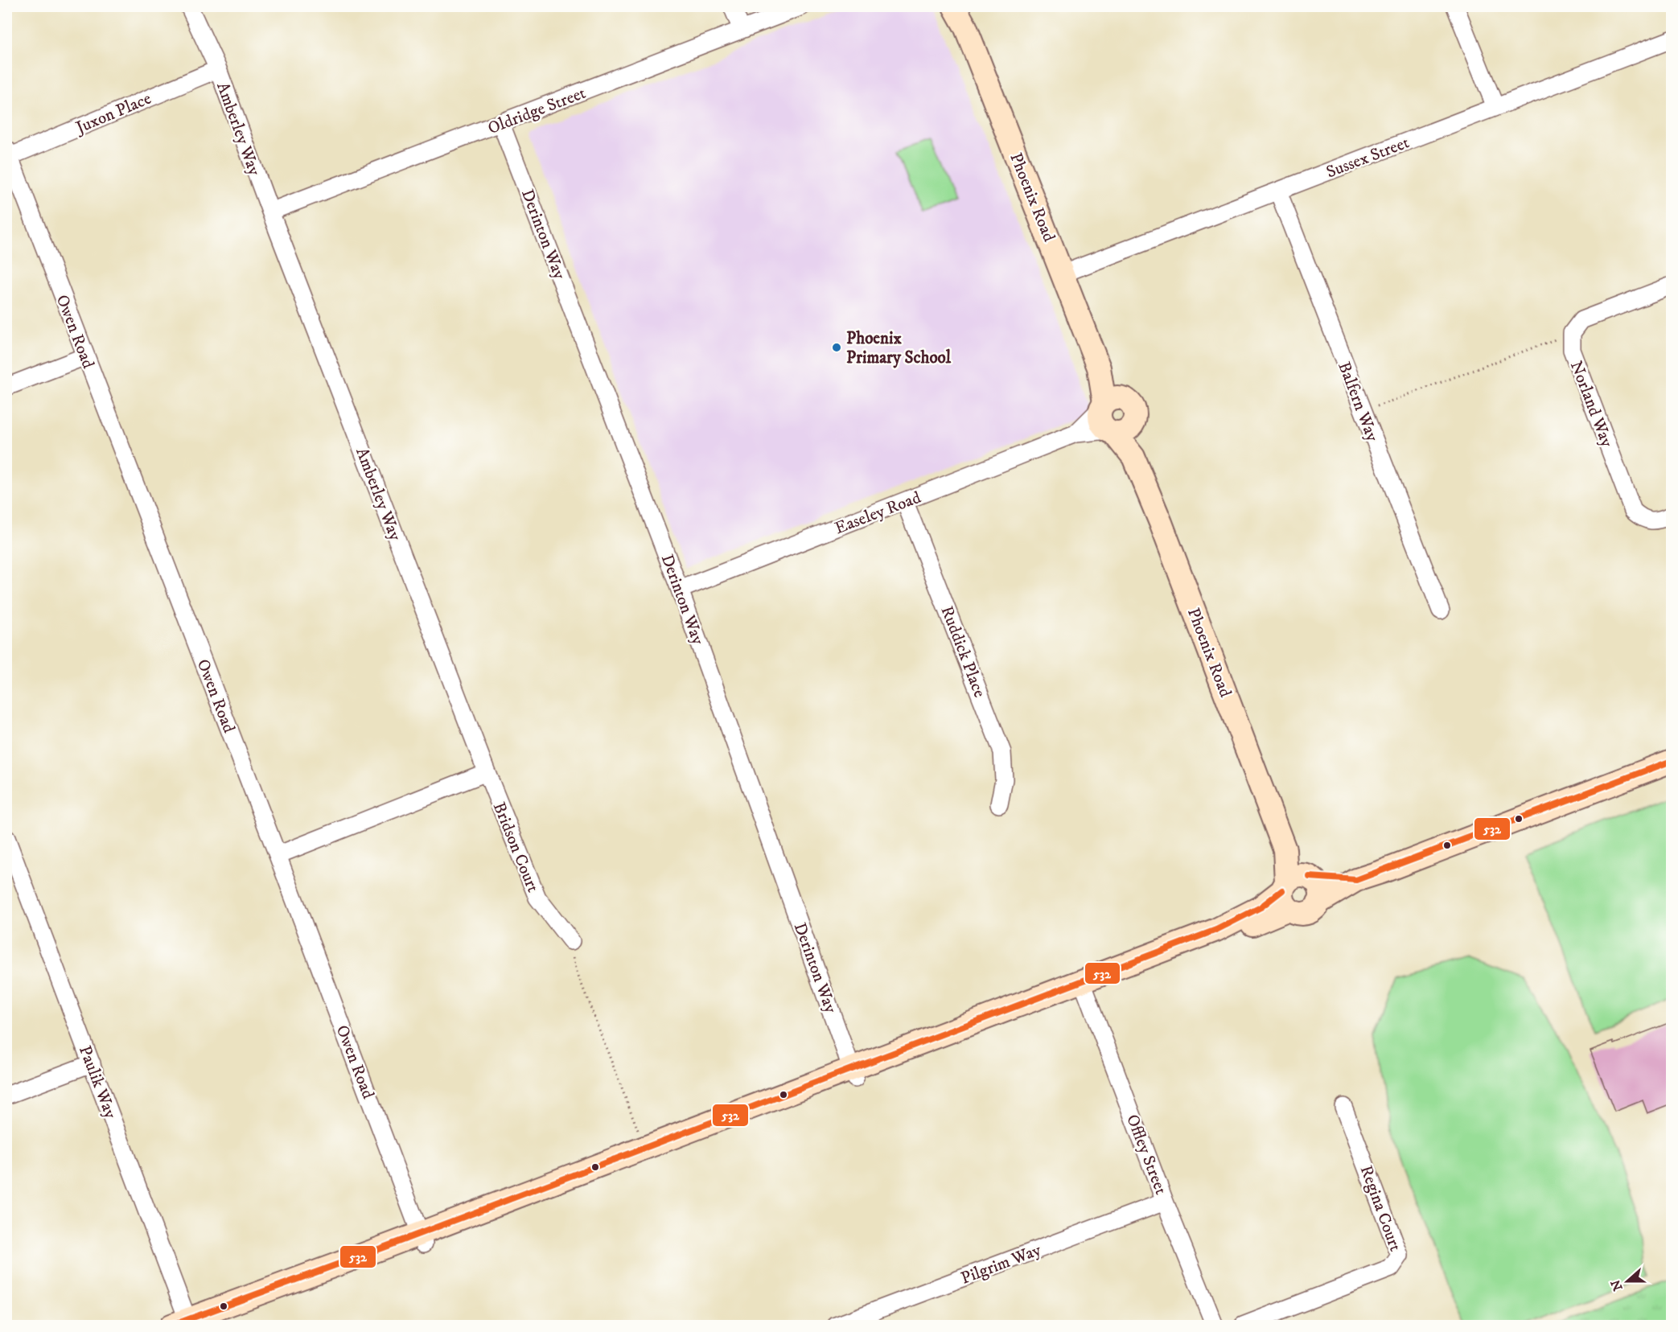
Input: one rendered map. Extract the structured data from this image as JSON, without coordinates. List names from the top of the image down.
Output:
{
  "streets": {
    "main road": ["Phoenix Road"],
    "street": [
      "Oldridge Street",
      "Juxon Place",
      "Amberley Way",
      "Sussex Street",
      "Derinton Way",
      "Owen Road",
      "Balfern Way",
      "Norland Way",
      "Easeley Road",
      "Ruddick Place",
      "Bridson Court",
      "Paulik Way",
      "Offley Street",
      "Regina Court",
      "Pilgrim Way"
    ]
  },
  "crossings": [
    ["Oldridge Street", "Amberley Way"],
    ["Oldridge Street", "Derinton Way"],
    ["Juxon Place", "Amberley Way"],
    ["Juxon Place", "Owen Road"],
    ["Amberley Way", "Bridson Court"],
    ["Sussex Street", "Phoenix Road"],
    ["Sussex Street", "Balfern Way"],
    ["Phoenix Road", "Easeley Road"],
    ["Derinton Way", "Easeley Road"],
    ["Easeley Road", "Ruddick Place"],
    ["Offley Street", "Pilgrim Way"]
  ],
  "places": ["Phoenix Primary School"],
  "lines": ["transit line 532"],
  "north": "left"
}
